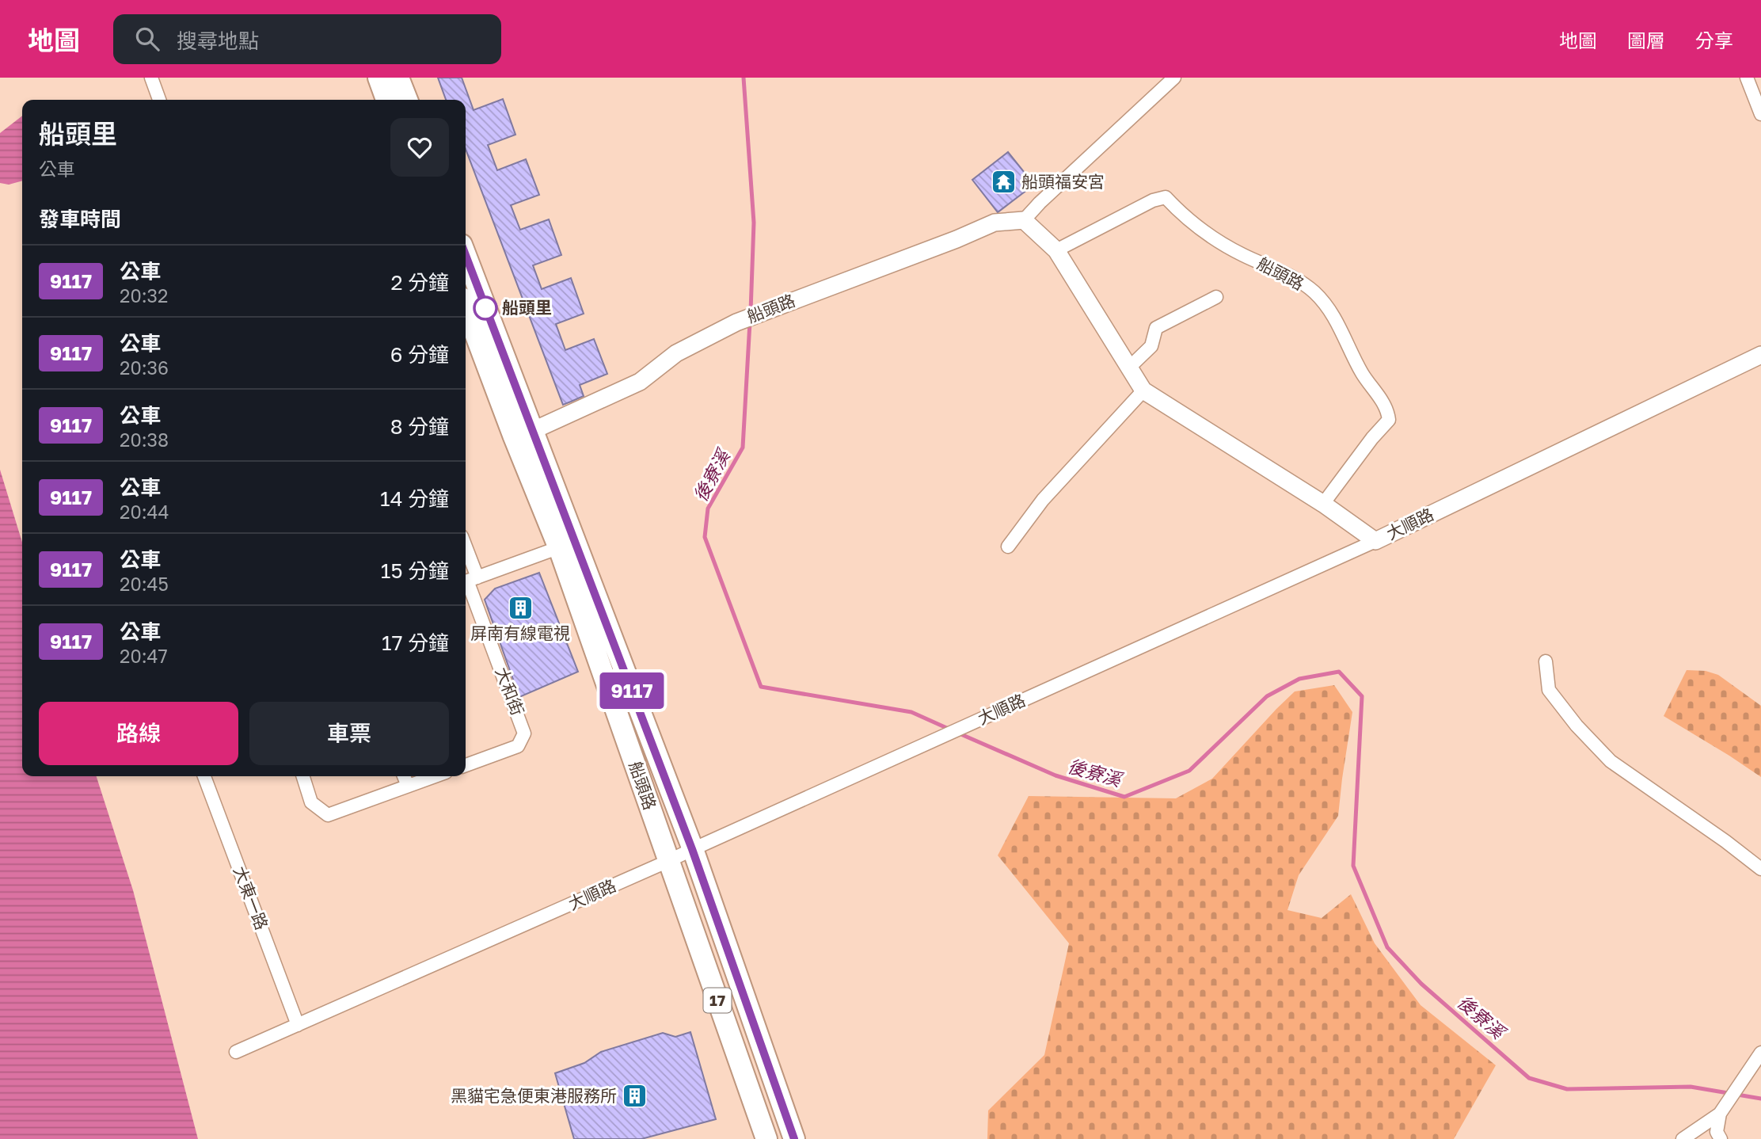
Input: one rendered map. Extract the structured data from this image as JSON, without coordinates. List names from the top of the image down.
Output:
{
  "streets": {
    "main road": ["船頭路", "17"],
    "street": ["大順路", "大和街", "大東一路"]
  },
  "crossings": [
    ["船頭路", "大順路"],
    ["大順路", "大東一路"]
  ],
  "water": ["後寮溪"],
  "places": {
    "temple": ["船頭福安宮"],
    "other": ["船頭里"],
    "building": ["屏南有線電視", "黑貓宅急便東港服務所"]
  },
  "lines": ["bus line 9117"],
  "page": {
    "header": "地圖",
    "search": "搜尋地點",
    "nav": ["地圖", "圖層", "分享"],
    "on_map": "9117",
    "heading": [
      ["船頭里", "公車"],
      "發車時間"
    ],
    "list": [
      {
        "mark": "9117",
        "name": "公車",
        "note": "20:32",
        "value": "2 分鐘"
      },
      {
        "mark": "9117",
        "name": "公車",
        "note": "20:36",
        "value": "6 分鐘"
      },
      {
        "mark": "9117",
        "name": "公車",
        "note": "20:38",
        "value": "8 分鐘"
      },
      {
        "mark": "9117",
        "name": "公車",
        "note": "20:44",
        "value": "14 分鐘"
      },
      {
        "mark": "9117",
        "name": "公車",
        "note": "20:45",
        "value": "15 分鐘"
      },
      {
        "mark": "9117",
        "name": "公車",
        "note": "20:47",
        "value": "17 分鐘"
      }
    ],
    "buttons": ["路線", "車票"]
  }
}
